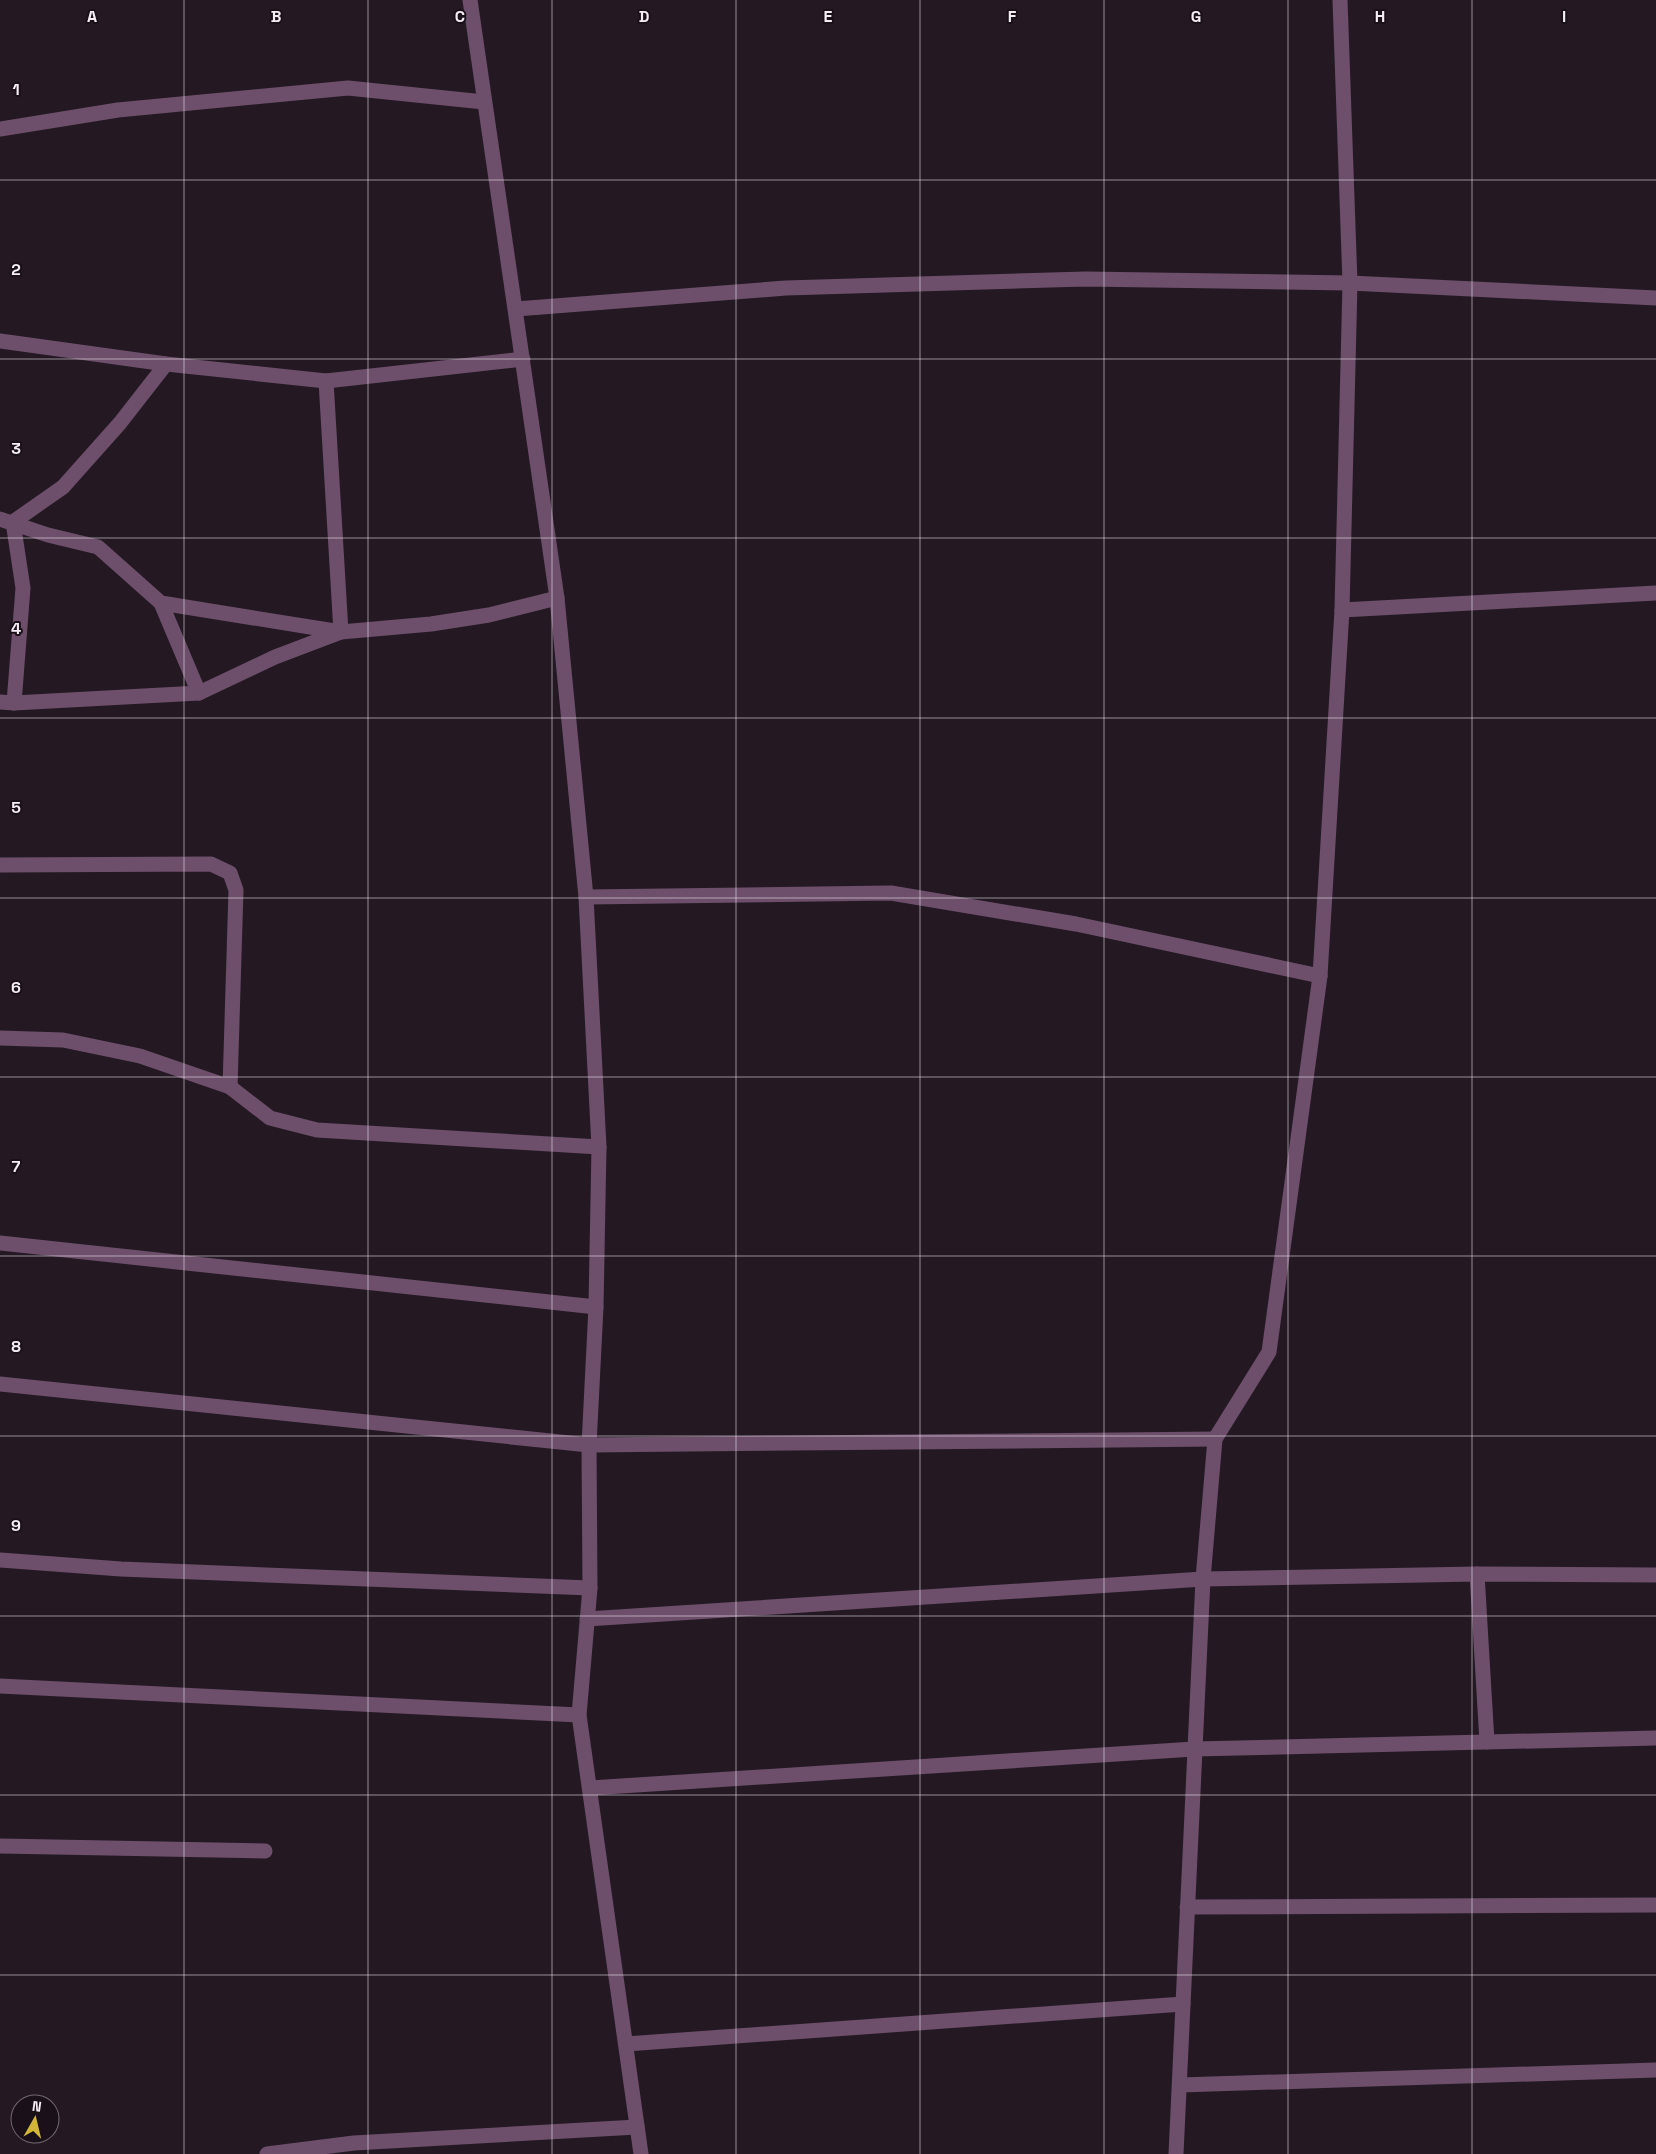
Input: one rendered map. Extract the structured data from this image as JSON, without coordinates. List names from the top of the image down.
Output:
{
  "north": "top",
  "grid": {
    "columns": [
      "A",
      "B",
      "C",
      "D",
      "E",
      "F",
      "G",
      "H",
      "I"
    ],
    "rows": [
      "1",
      "2",
      "3",
      "4",
      "5",
      "6",
      "7",
      "8",
      "9"
    ]
  }
}
